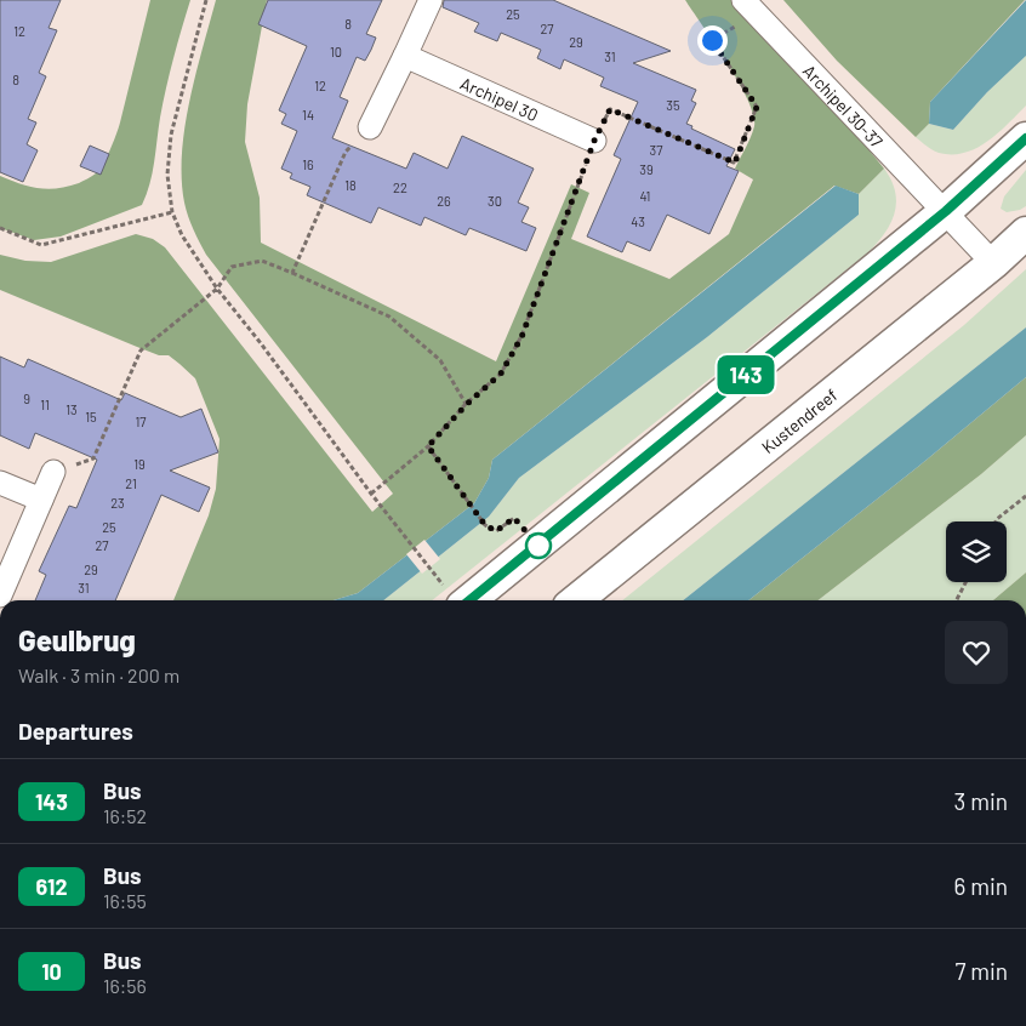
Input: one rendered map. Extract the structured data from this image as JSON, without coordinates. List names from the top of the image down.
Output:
{
  "streets": {
    "main road": ["Kustendreef"],
    "street": ["Archipel 30", "Archipel 30-37"]
  },
  "crossings": [
    ["Archipel 30-37", "Kustendreef"]
  ],
  "lines": ["bus line 143"],
  "house_numbers": [
    "25",
    "8",
    "27",
    "12",
    "29",
    "10",
    "31",
    "8",
    "12",
    "35",
    "14",
    "37",
    "16",
    "39",
    "18",
    "22",
    "41",
    "26",
    "30",
    "43",
    "9",
    "11",
    "13",
    "15",
    "17",
    "19",
    "21",
    "23",
    "25",
    "27",
    "29",
    "31"
  ],
  "page": {
    "on_map": "143",
    "heading": [
      ["Geulbrug", "Walk · 3 min · 200 m"],
      "Departures"
    ],
    "list": [
      {
        "mark": "143",
        "name": "Bus",
        "note": "16:52",
        "value": "3 min"
      },
      {
        "mark": "612",
        "name": "Bus",
        "note": "16:55",
        "value": "6 min"
      },
      {
        "mark": "10",
        "name": "Bus",
        "note": "16:56",
        "value": "7 min"
      }
    ]
  }
}
